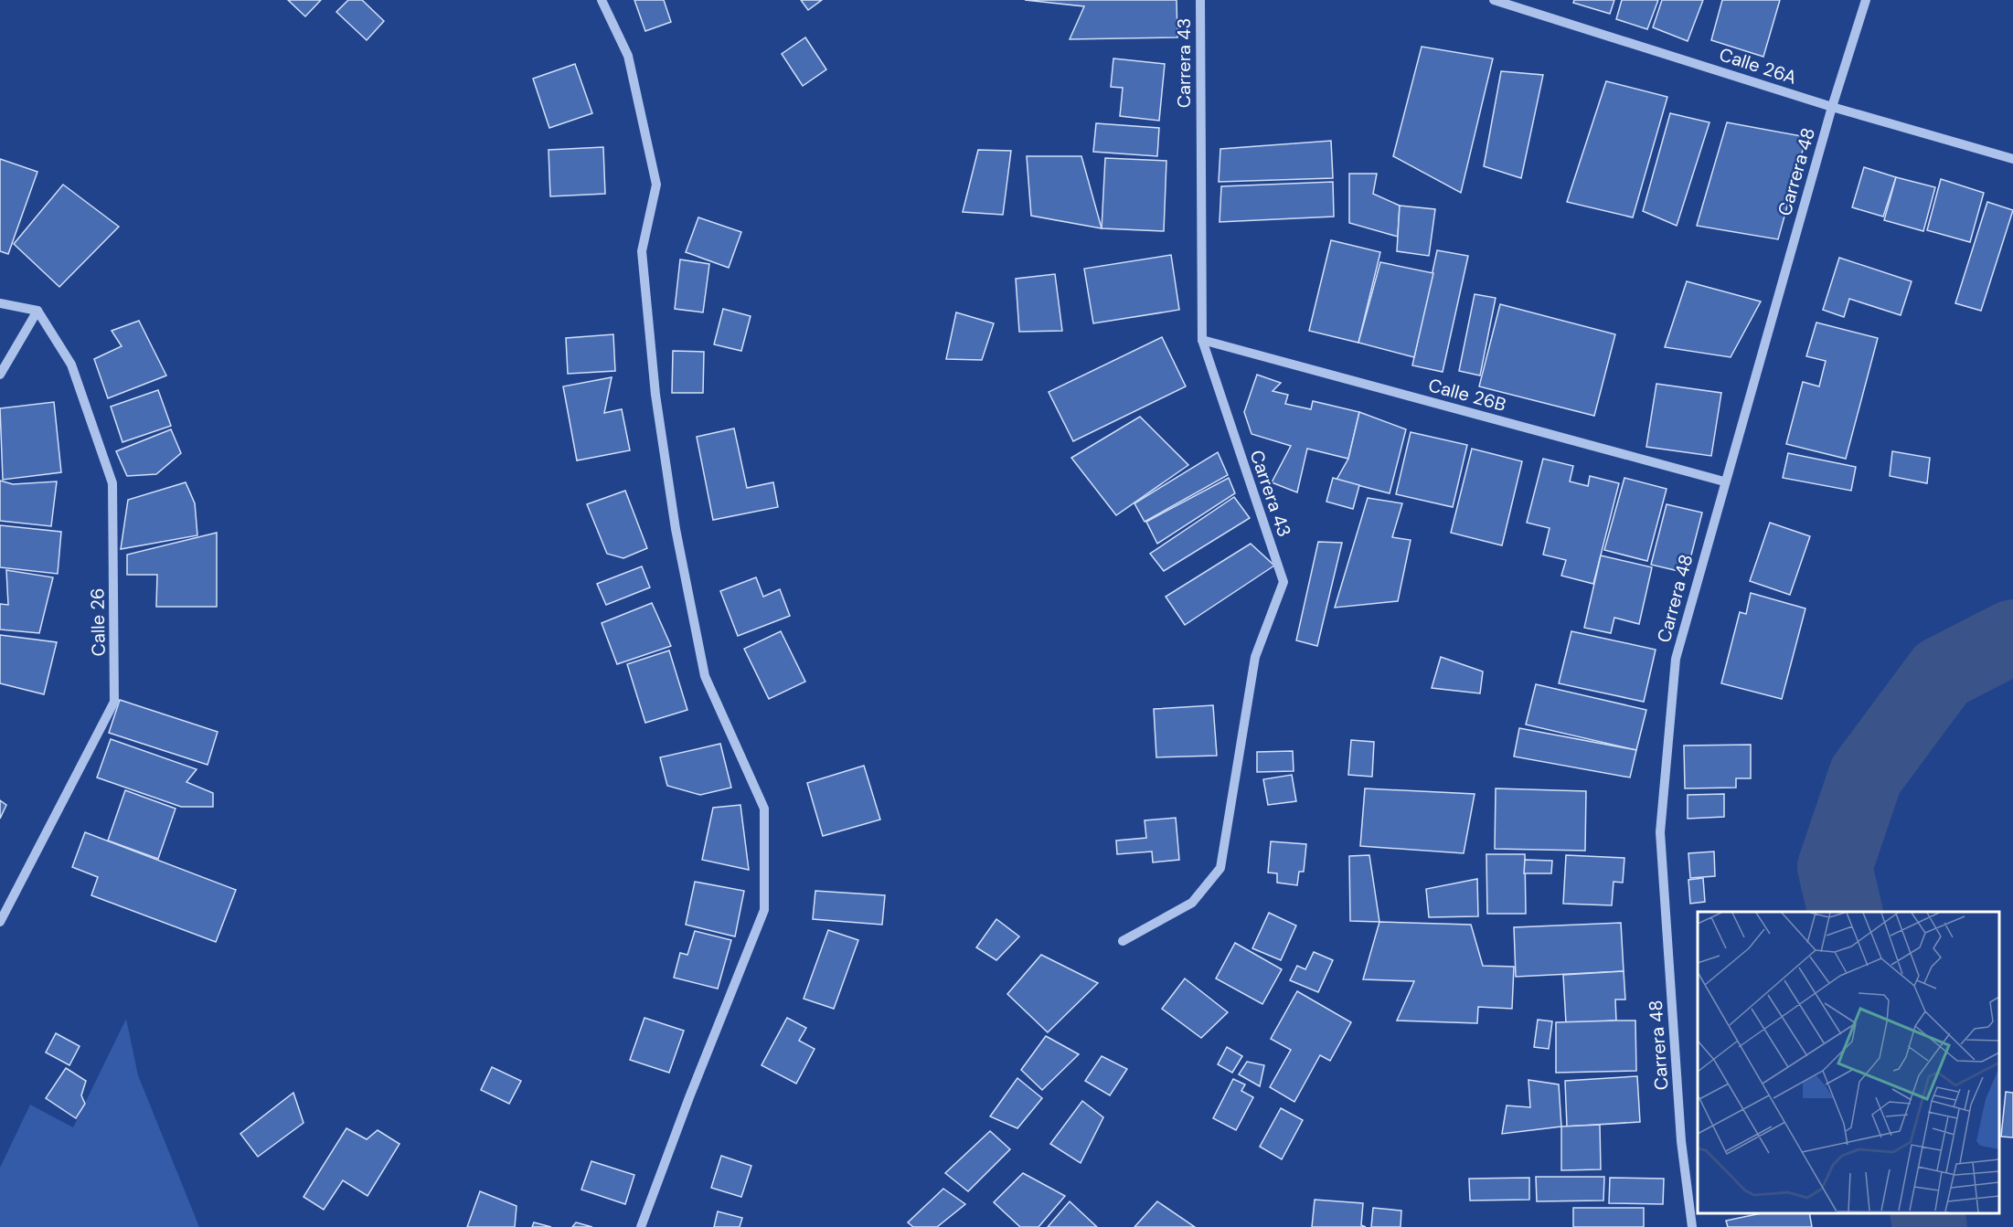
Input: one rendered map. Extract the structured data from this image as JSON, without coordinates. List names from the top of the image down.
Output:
{
  "streets": {
    "street": [
      "Carrera 43",
      "Calle 26A",
      "Carrera 48",
      "Calle 26B",
      "Calle 26"
    ]
  },
  "crossings": [
    ["Carrera 43", "Calle 26B"],
    ["Calle 26A", "Carrera 48"],
    ["Carrera 48", "Calle 26B"]
  ]
}
